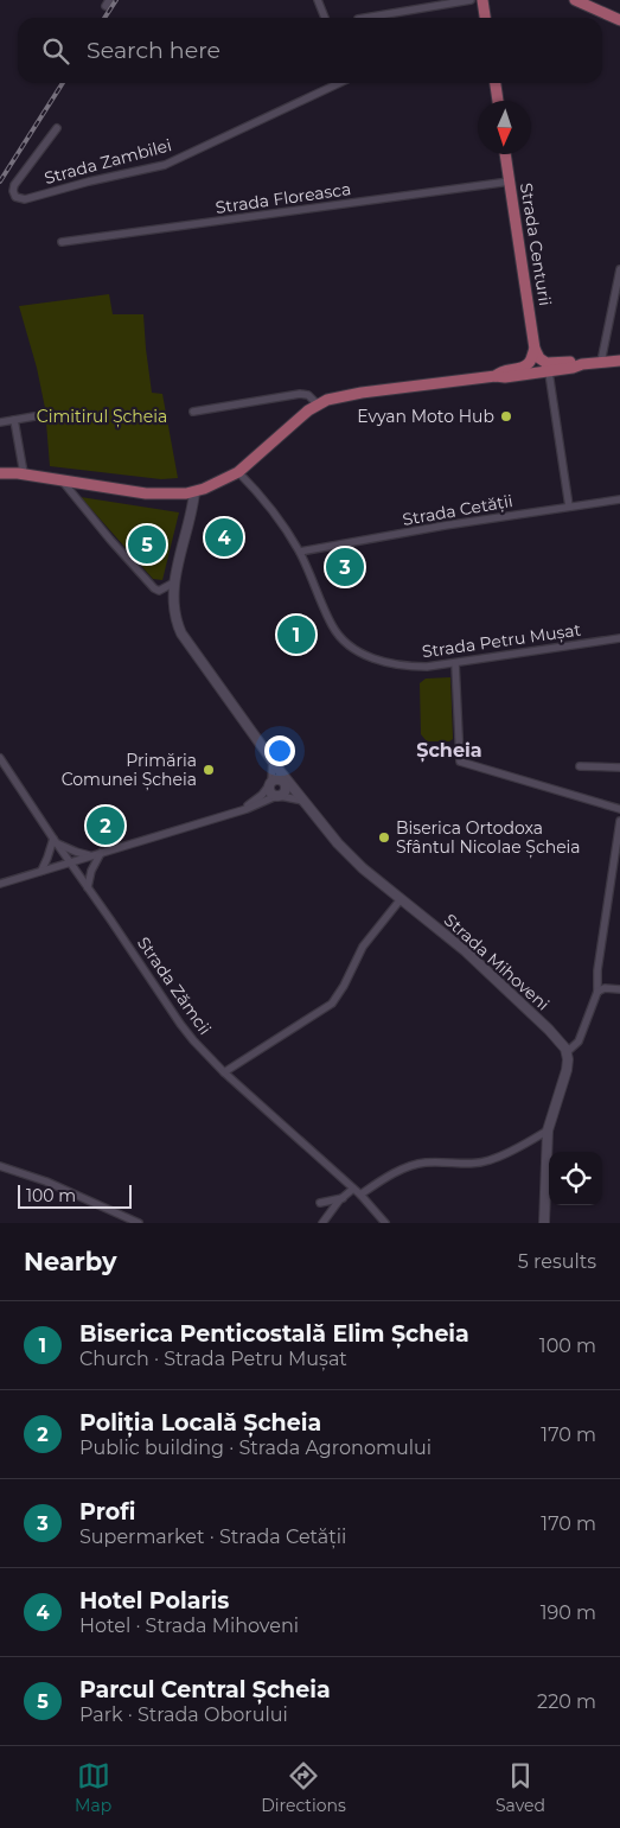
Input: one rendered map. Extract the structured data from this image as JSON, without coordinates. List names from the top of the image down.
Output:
{
  "streets": {
    "main road": ["Strada Centurii", "Strada Mihoveni"],
    "street": [
      "Strada Zambilei",
      "Strada Floreasca",
      "Strada Cetății",
      "Strada Petru Mușat",
      "Strada Zămcii"
    ]
  },
  "crossings": [
    ["Strada Floreasca", "Strada Centurii"],
    ["Strada Cetății", "Strada Petru Mușat"]
  ],
  "districts": ["Șcheia"],
  "parks": ["Cimitirul Șcheia"],
  "places": ["Evyan Moto Hub", "Primăria Comunei Șcheia", "Biserica Ortodoxa Sfântul Nicolae Șcheia"],
  "scale_bar": "100 m",
  "north": "bottom",
  "page": {
    "search": "Search here",
    "pins": [
      "4",
      "5",
      "3",
      "1",
      "2"
    ],
    "scale": "100 m",
    "heading": ["Nearby", "5 results"],
    "list": [
      {
        "mark": "1",
        "name": "Biserica Penticostală Elim Șcheia",
        "note": "Church · Strada Petru Mușat",
        "value": "100 m"
      },
      {
        "mark": "2",
        "name": "Poliția Locală Șcheia",
        "note": "Public building · Strada Agronomului",
        "value": "170 m"
      },
      {
        "mark": "3",
        "name": "Profi",
        "note": "Supermarket · Strada Cetății",
        "value": "170 m"
      },
      {
        "mark": "4",
        "name": "Hotel Polaris",
        "note": "Hotel · Strada Mihoveni",
        "value": "190 m"
      },
      {
        "mark": "5",
        "name": "Parcul Central Șcheia",
        "note": "Park · Strada Oborului",
        "value": "220 m"
      }
    ],
    "nav": ["Map", "Directions", "Saved"]
  }
}
